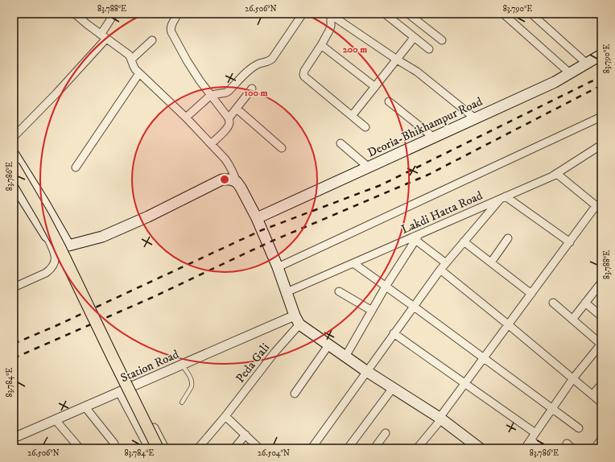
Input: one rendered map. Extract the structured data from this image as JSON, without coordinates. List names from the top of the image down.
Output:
{
  "streets": {
    "main road": ["Deoria-Bhikhampur Road"],
    "street": ["Lakdi Hatta Road", "Peda Gali", "Station Road"]
  },
  "coordinates": [
    "83.788°E",
    "26.506°N",
    "83.790°E",
    "83.786°E",
    "83.784°E",
    "26.504°N"
  ],
  "rings": ["200 m", "100 m"]
}
